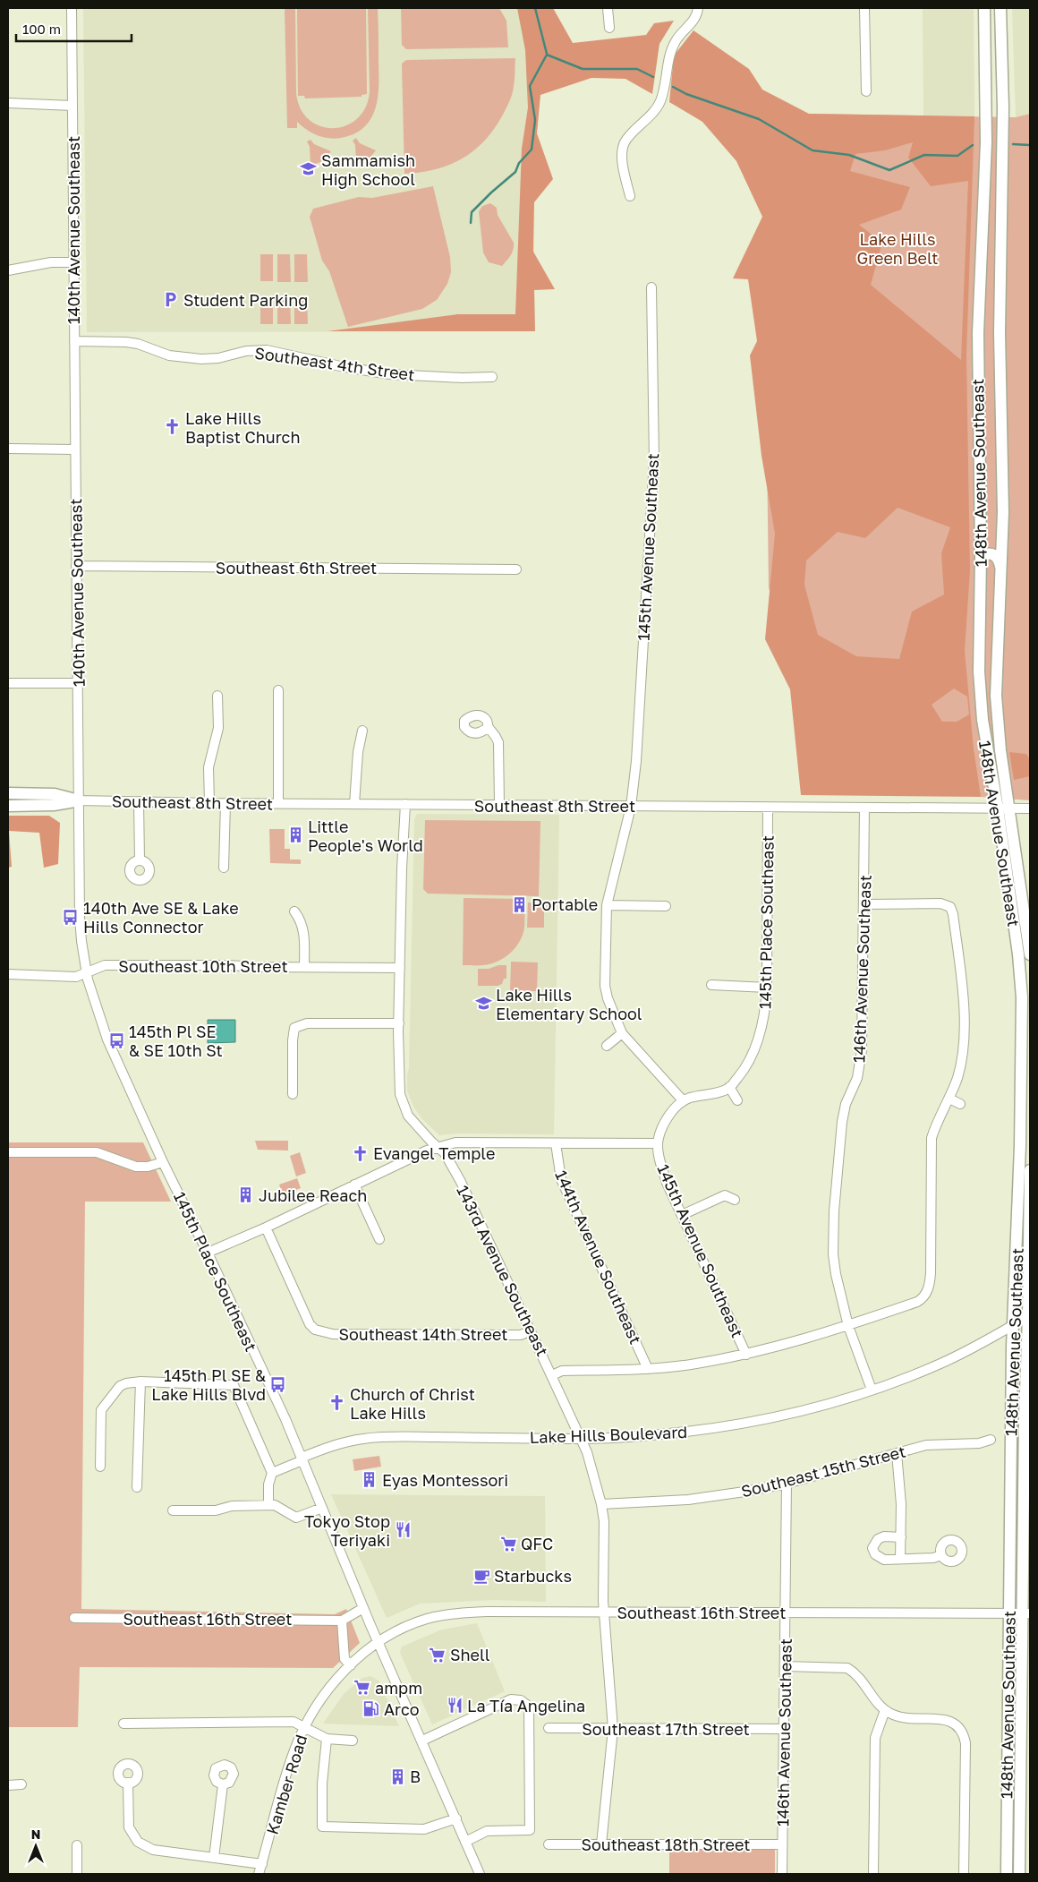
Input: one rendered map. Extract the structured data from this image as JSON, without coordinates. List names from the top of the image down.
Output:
{
  "streets": {
    "main road": ["148th Avenue Southeast"],
    "street": [
      "140th Avenue Southeast",
      "Southeast 4th Street",
      "145th Avenue Southeast",
      "Southeast 6th Street",
      "Southeast 8th Street",
      "145th Place Southeast",
      "Southeast 10th Street",
      "146th Avenue Southeast",
      "144th Avenue Southeast",
      "143rd Avenue Southeast",
      "Southeast 14th Street",
      "Lake Hills Boulevard",
      "Southeast 15th Street",
      "Southeast 16th Street",
      "Southeast 17th Street",
      "Kamber Road",
      "Southeast 18th Street"
    ]
  },
  "crossings": [
    ["140th Avenue Southeast", "Southeast 4th Street"],
    ["140th Avenue Southeast", "Southeast 6th Street"],
    ["140th Avenue Southeast", "Southeast 8th Street"],
    ["140th Avenue Southeast", "145th Place Southeast"],
    ["140th Avenue Southeast", "Southeast 10th Street"],
    ["148th Avenue Southeast", "Southeast 8th Street"],
    ["148th Avenue Southeast", "Lake Hills Boulevard"],
    ["148th Avenue Southeast", "Southeast 16th Street"],
    ["145th Avenue Southeast", "Southeast 8th Street"],
    ["Southeast 8th Street", "145th Place Southeast"],
    ["Southeast 8th Street", "146th Avenue Southeast"],
    ["Southeast 8th Street", "143rd Avenue Southeast"],
    ["145th Place Southeast", "Lake Hills Boulevard"],
    ["145th Place Southeast", "Southeast 16th Street"],
    ["145th Place Southeast", "Kamber Road"],
    ["Southeast 10th Street", "143rd Avenue Southeast"],
    ["146th Avenue Southeast", "Lake Hills Boulevard"],
    ["146th Avenue Southeast", "Southeast 15th Street"],
    ["146th Avenue Southeast", "Southeast 16th Street"],
    ["146th Avenue Southeast", "Southeast 17th Street"],
    ["146th Avenue Southeast", "Southeast 18th Street"],
    ["143rd Avenue Southeast", "Southeast 14th Street"],
    ["143rd Avenue Southeast", "Lake Hills Boulevard"],
    ["143rd Avenue Southeast", "Southeast 15th Street"],
    ["143rd Avenue Southeast", "Southeast 16th Street"],
    ["Southeast 16th Street", "Kamber Road"]
  ],
  "parks": ["Lake Hills Green Belt"],
  "places": {
    "school or university": ["Sammamish High School", "Lake Hills Elementary School"],
    "parking": ["Student Parking"],
    "church": ["Lake Hills Baptist Church", "Evangel Temple", "Church of Christ Lake Hills"],
    "building": [
      "Little People's World",
      "Portable",
      "Jubilee Reach",
      "Eyas Montessori",
      "B"
    ],
    "bus stop": ["140th Ave SE & Lake Hills Connector", "145th Pl SE & SE 10th St", "145th Pl SE & Lake Hills Blvd"],
    "restaurant": ["Tokyo Stop Teriyaki", "La Tía Angelina"],
    "supermarket": ["QFC", "Shell", "ampm"],
    "cafe": ["Starbucks"],
    "fuel station": ["Arco"]
  },
  "scale_bar": "100 m",
  "north": "top"
}
